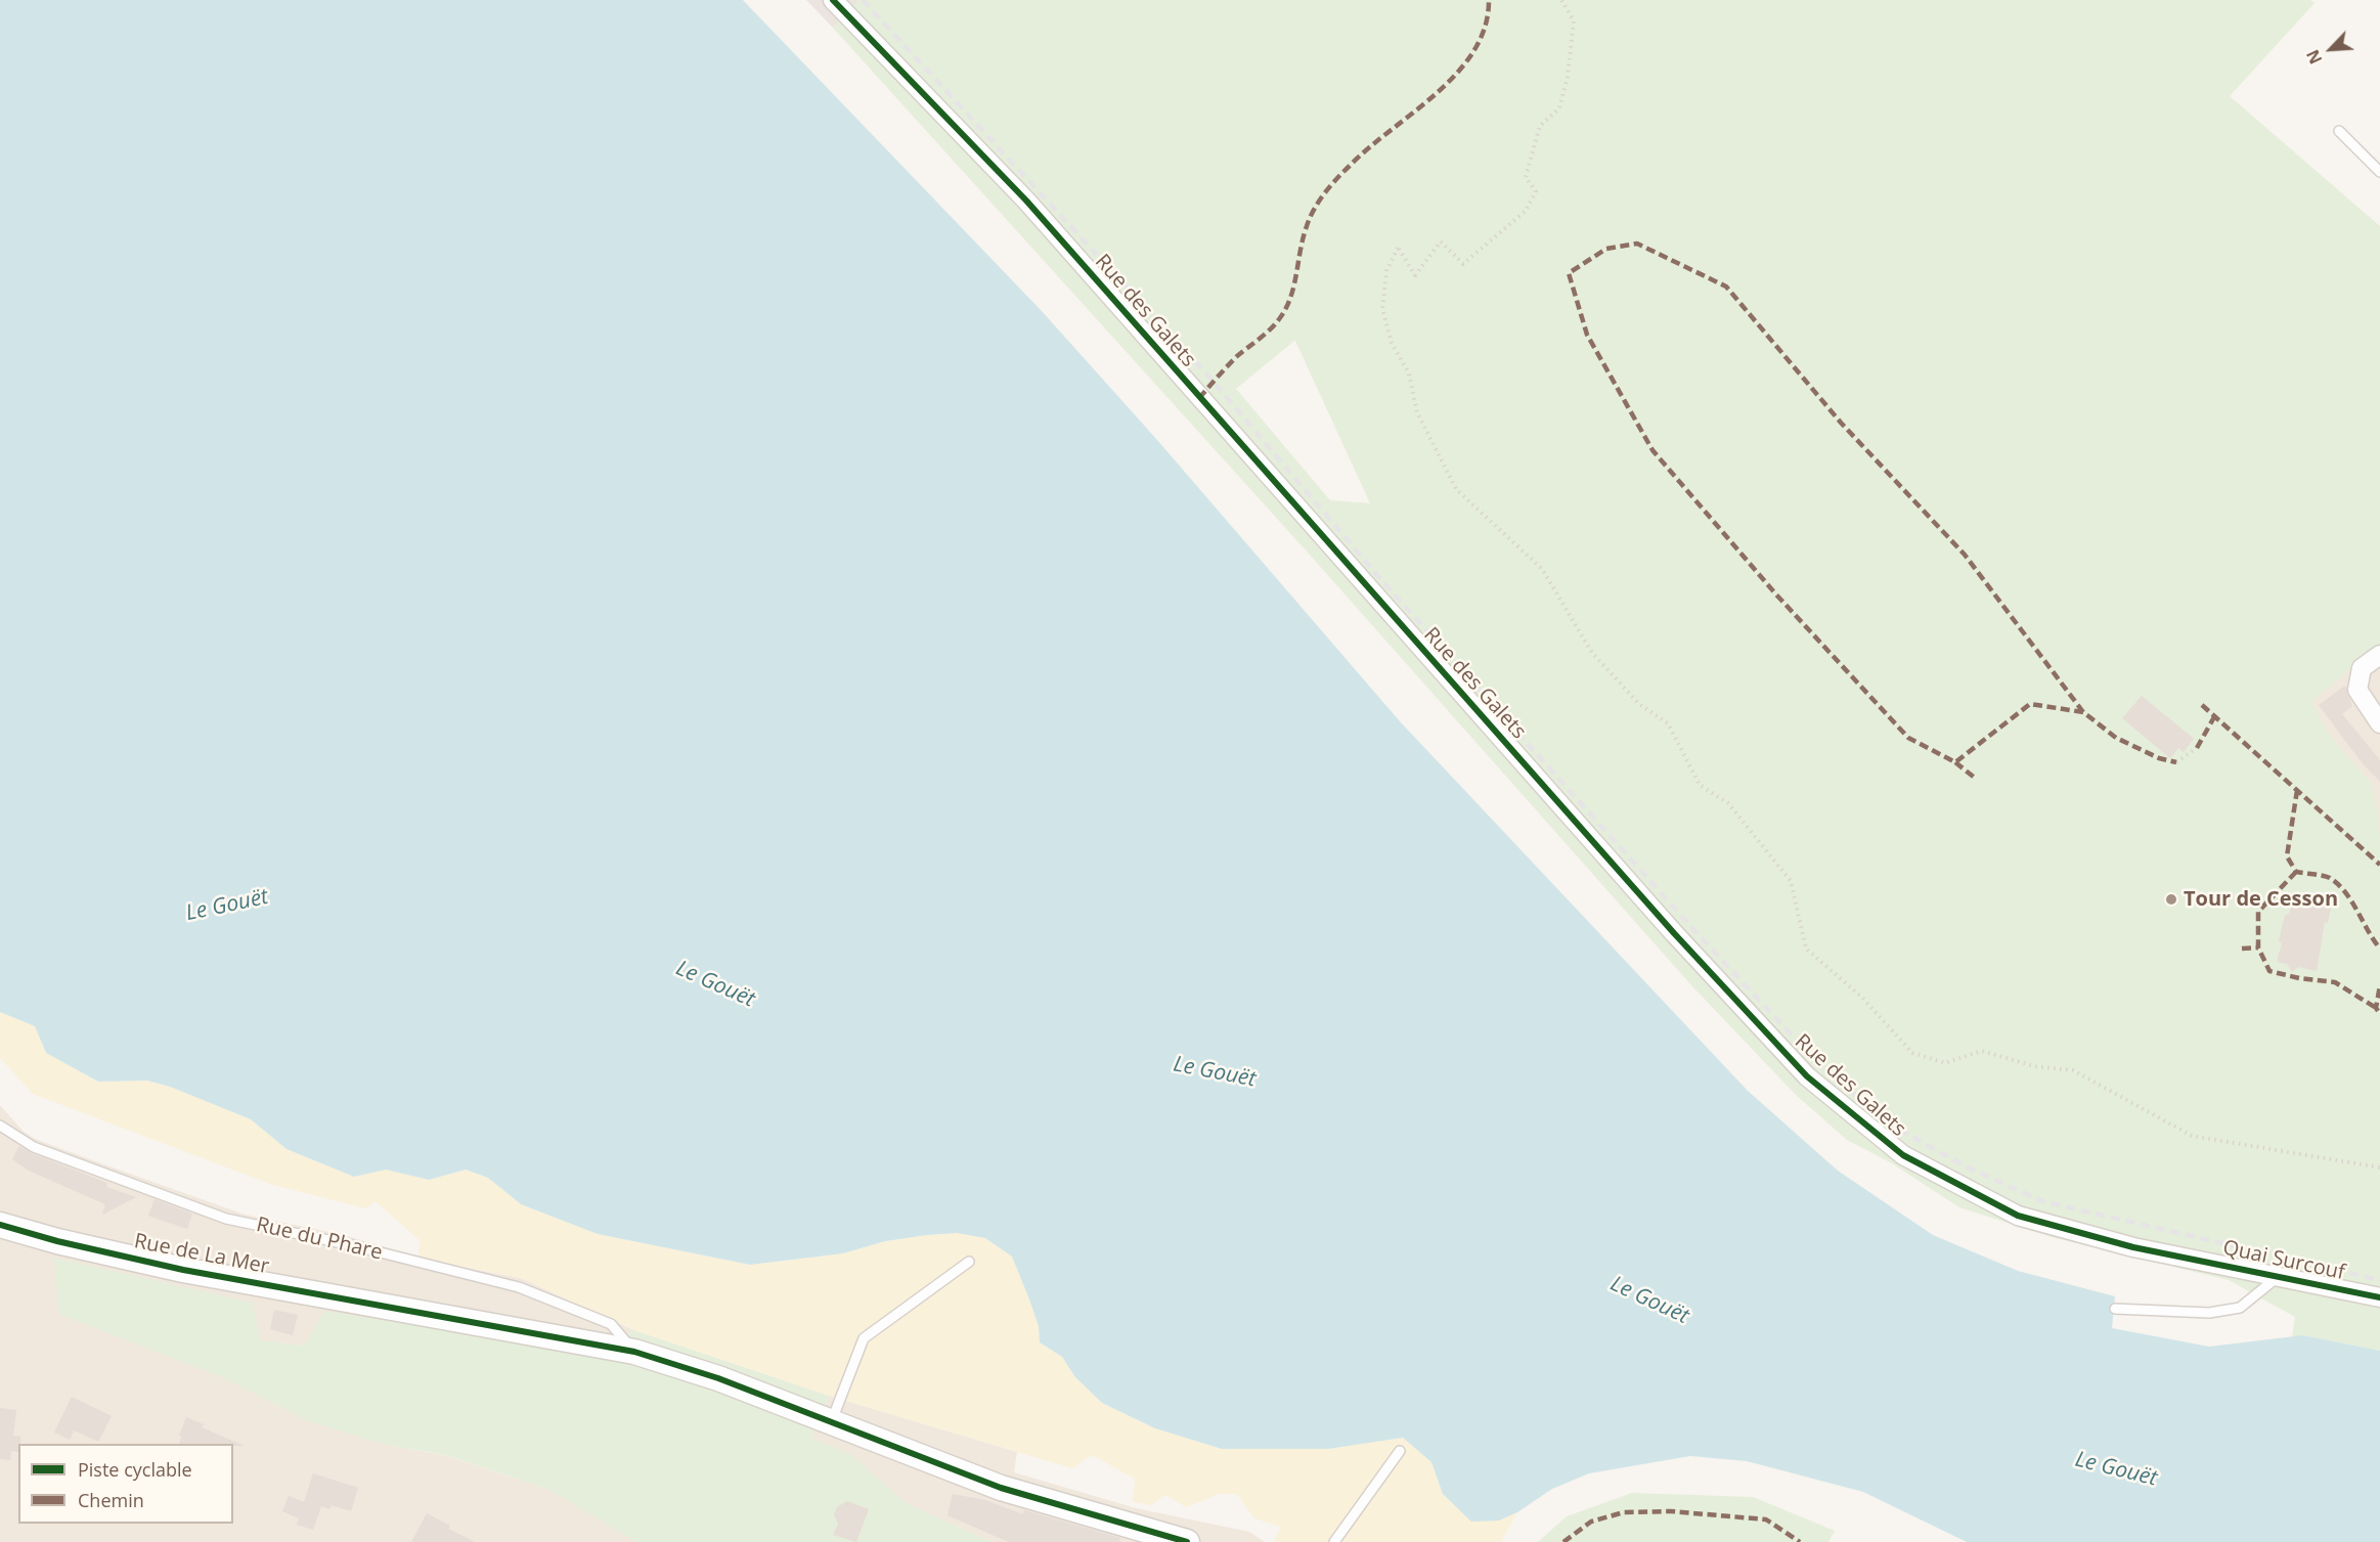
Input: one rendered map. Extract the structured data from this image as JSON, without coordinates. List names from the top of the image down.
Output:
{
  "streets": {
    "street": ["Rue des Galets", "Rue de La Mer", "Quai Surcouf"],
    "lane": ["Rue du Phare"]
  },
  "crossings": [
    ["Rue des Galets", "Quai Surcouf"],
    ["Rue du Phare", "Rue de La Mer"]
  ],
  "water": ["Le Gouët"],
  "places": ["Tour de Cesson"],
  "legend": ["Piste cyclable", "Chemin"],
  "north": "bottom left"
}
